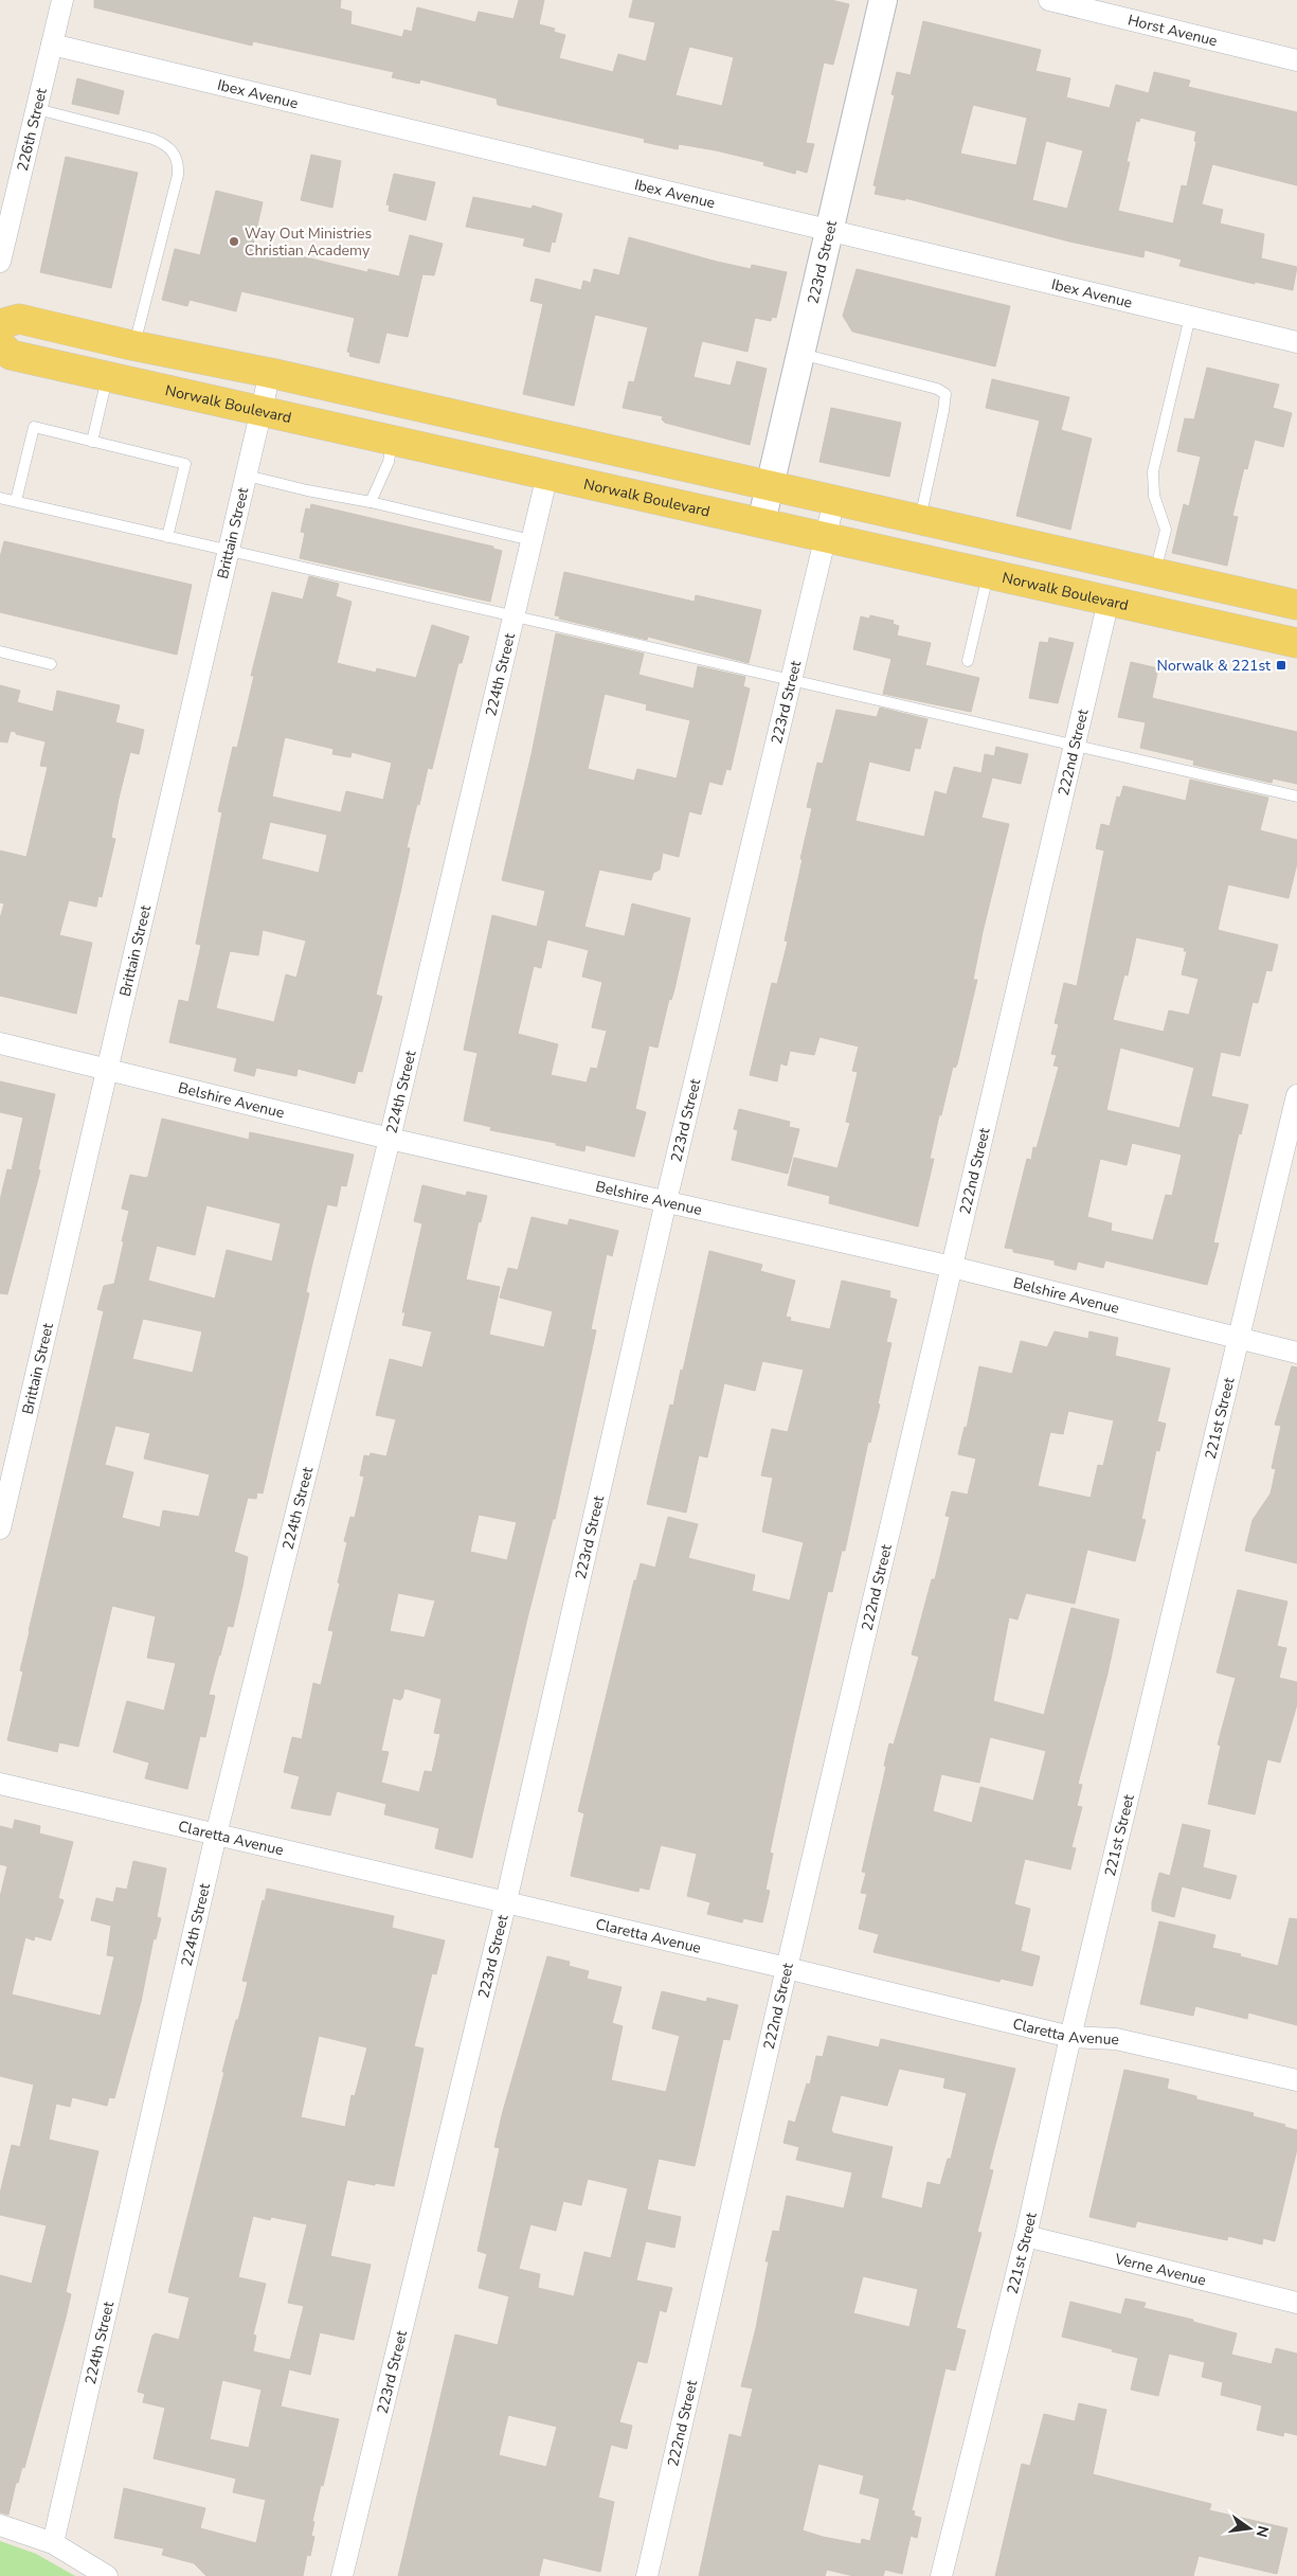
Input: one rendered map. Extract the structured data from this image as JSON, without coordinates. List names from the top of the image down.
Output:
{
  "streets": {
    "main road": ["Norwalk Boulevard"],
    "street": [
      "Horst Avenue",
      "Ibex Avenue",
      "226th Street",
      "223rd Street",
      "Brittain Street",
      "224th Street",
      "222nd Street",
      "Belshire Avenue",
      "221st Street",
      "Claretta Avenue",
      "Verne Avenue"
    ]
  },
  "crossings": [
    ["Ibex Avenue", "226th Street"],
    ["Ibex Avenue", "223rd Street"],
    ["223rd Street", "Norwalk Boulevard"],
    ["223rd Street", "Belshire Avenue"],
    ["223rd Street", "Claretta Avenue"],
    ["Norwalk Boulevard", "Brittain Street"],
    ["Norwalk Boulevard", "224th Street"],
    ["Norwalk Boulevard", "222nd Street"],
    ["Brittain Street", "Belshire Avenue"],
    ["224th Street", "Belshire Avenue"],
    ["224th Street", "Claretta Avenue"],
    ["222nd Street", "Belshire Avenue"],
    ["222nd Street", "Claretta Avenue"],
    ["Belshire Avenue", "221st Street"],
    ["221st Street", "Claretta Avenue"],
    ["221st Street", "Verne Avenue"]
  ],
  "places": {
    "other": ["Way Out Ministries Christian Academy"],
    "transit": ["Norwalk & 221st"]
  },
  "north": "right"
}
